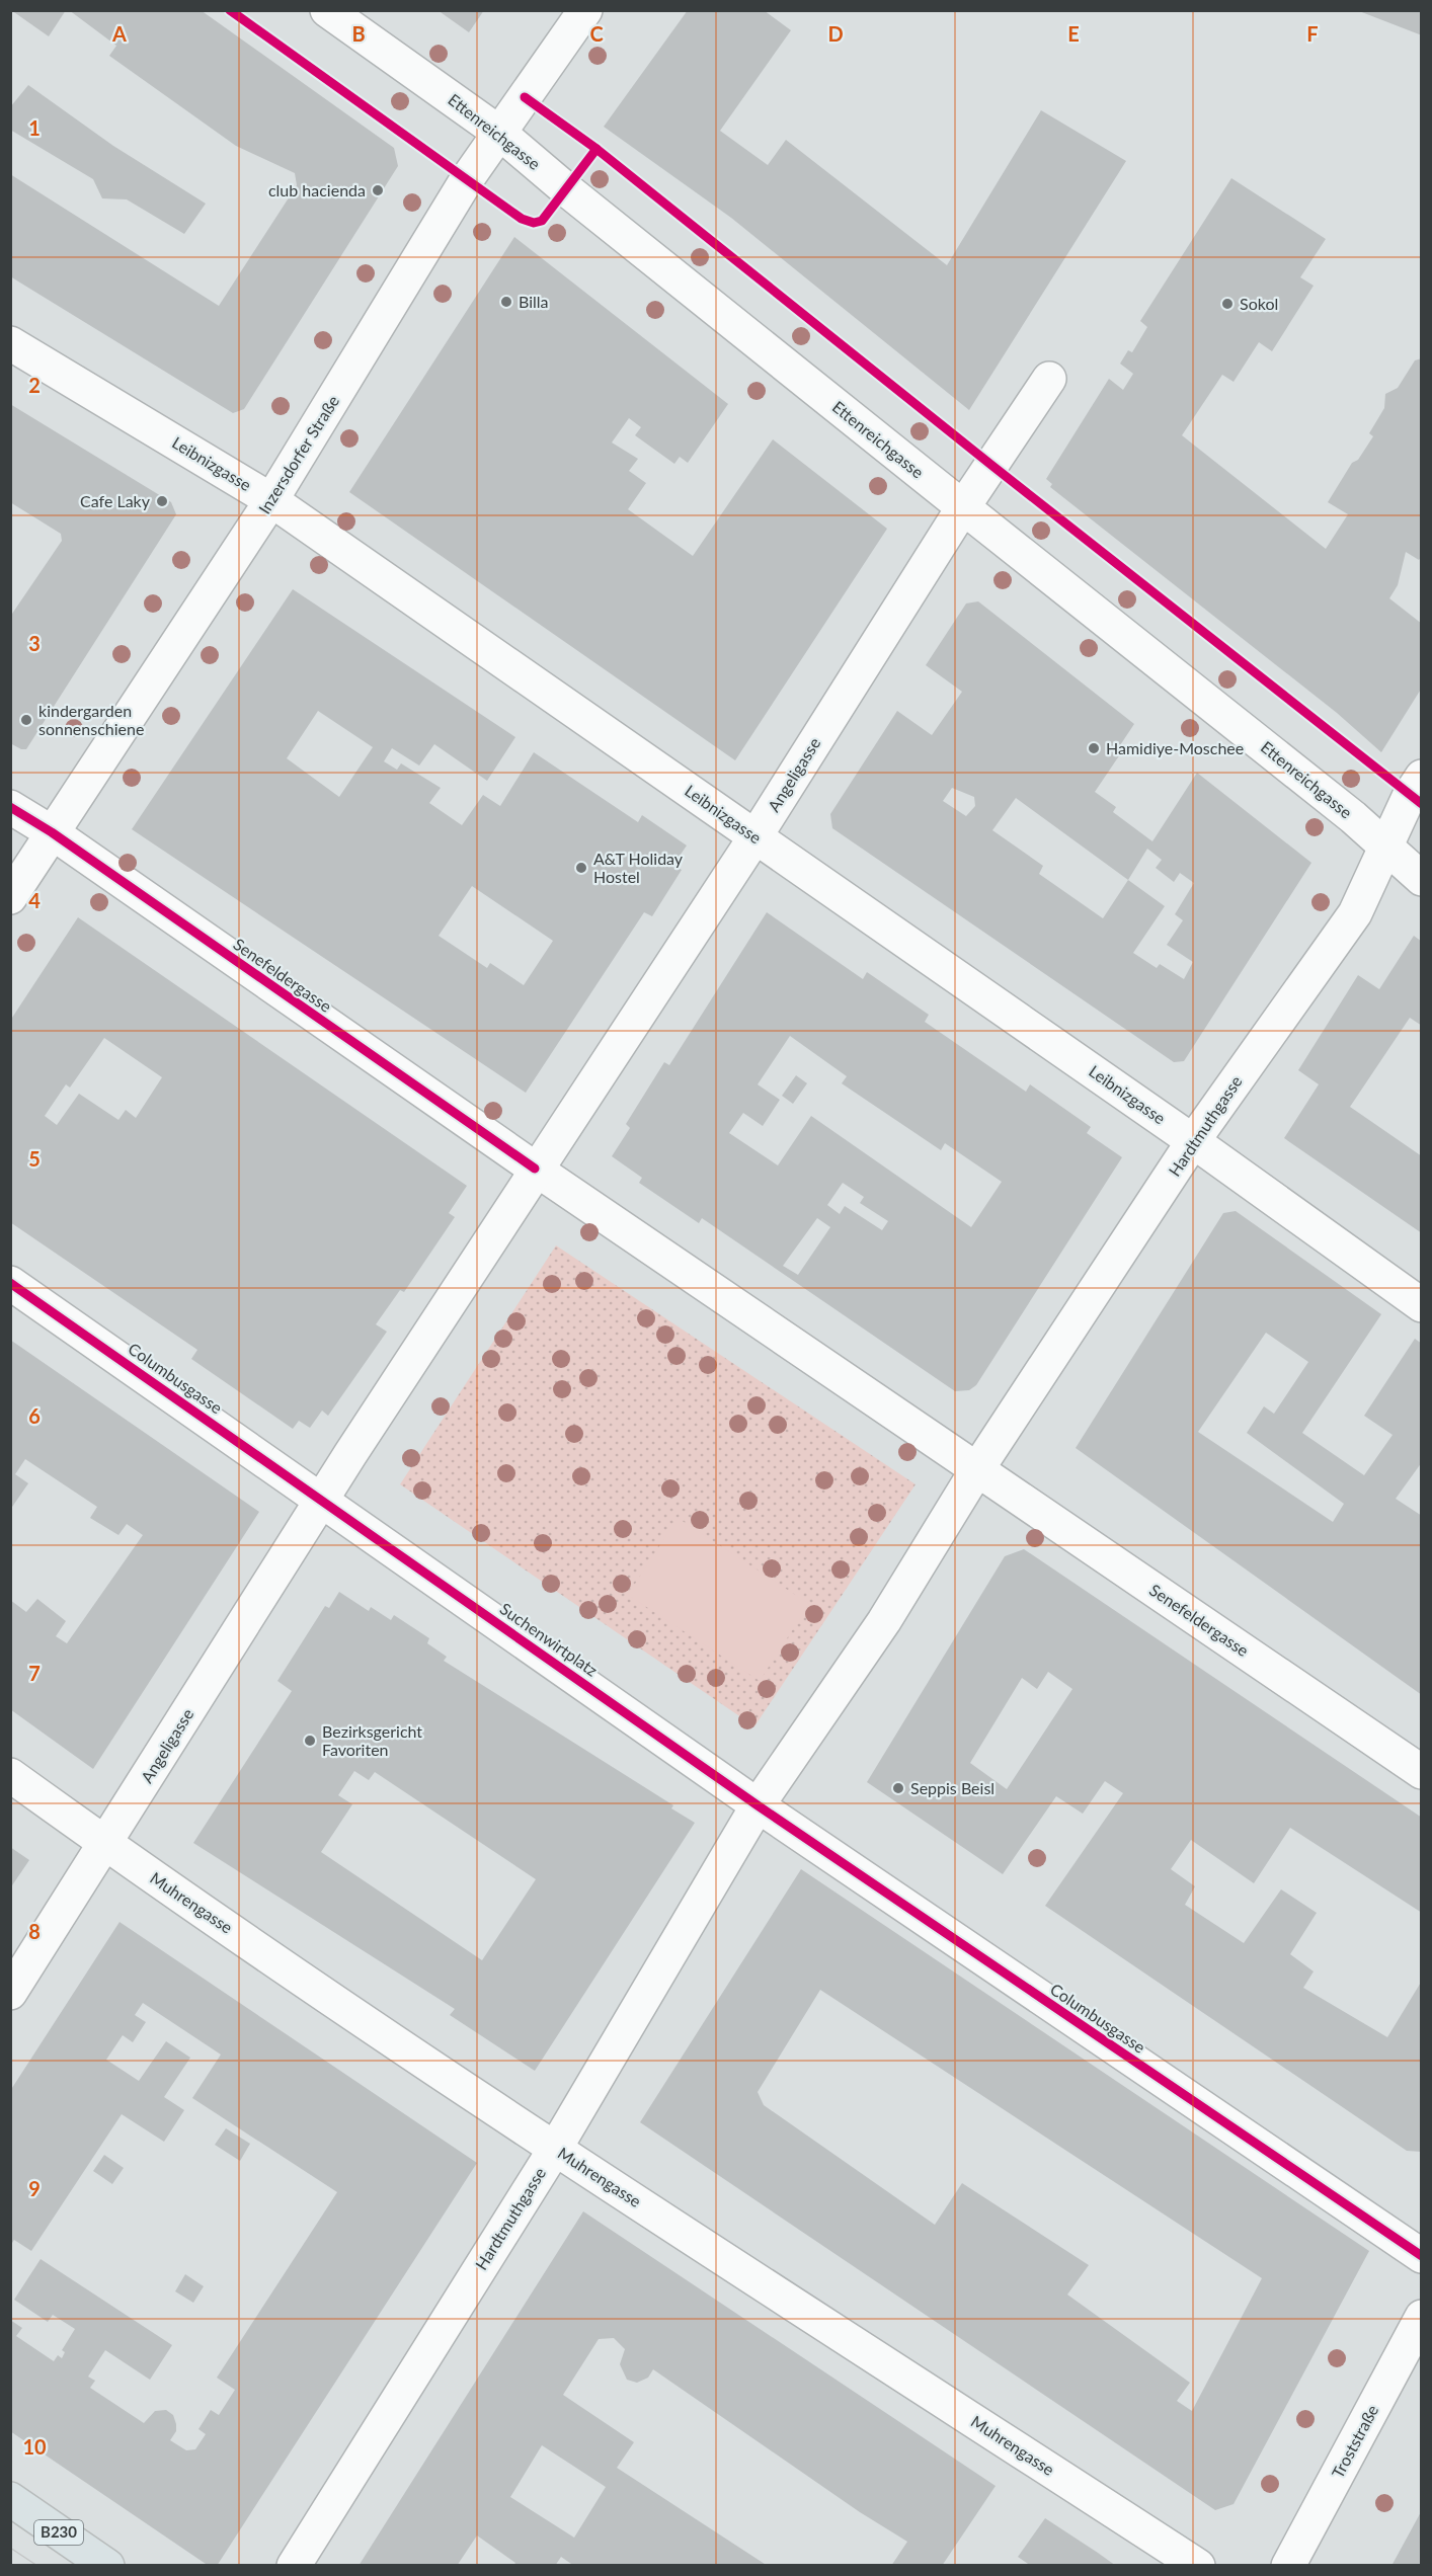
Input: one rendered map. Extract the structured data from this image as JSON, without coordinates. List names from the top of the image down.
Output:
{
  "streets": {
    "main road": ["B230"],
    "street": [
      "Ettenreichgasse",
      "Inzersdorfer Straße",
      "Leibnizgasse",
      "Angeligasse",
      "Senefeldergasse",
      "Hardtmuthgasse",
      "Columbusgasse",
      "Suchenwirtplatz",
      "Muhrengasse",
      "Troststraße"
    ]
  },
  "crossings": [
    ["Ettenreichgasse", "Inzersdorfer Straße"],
    ["Ettenreichgasse", "Angeligasse"],
    ["Ettenreichgasse", "Hardtmuthgasse"],
    ["Inzersdorfer Straße", "Leibnizgasse"],
    ["Inzersdorfer Straße", "Senefeldergasse"],
    ["Leibnizgasse", "Angeligasse"],
    ["Leibnizgasse", "Hardtmuthgasse"],
    ["Angeligasse", "Senefeldergasse"],
    ["Angeligasse", "Columbusgasse"],
    ["Angeligasse", "Suchenwirtplatz"],
    ["Angeligasse", "Muhrengasse"],
    ["Senefeldergasse", "Hardtmuthgasse"],
    ["Hardtmuthgasse", "Columbusgasse"],
    ["Hardtmuthgasse", "Suchenwirtplatz"],
    ["Hardtmuthgasse", "Muhrengasse"],
    ["Columbusgasse", "Suchenwirtplatz"]
  ],
  "places": [
    "club hacienda",
    "Billa",
    "Sokol",
    "Cafe Laky",
    "kindergarden sonnenschiene",
    "Hamidiye-Moschee",
    "A&T Holiday Hostel",
    "Bezirksgericht Favoriten",
    "Seppis Beisl"
  ],
  "grid": {
    "columns": [
      "A",
      "B",
      "C",
      "D",
      "E",
      "F"
    ],
    "rows": [
      "1",
      "2",
      "3",
      "4",
      "5",
      "6",
      "7",
      "8",
      "9",
      "10"
    ]
  }
}
